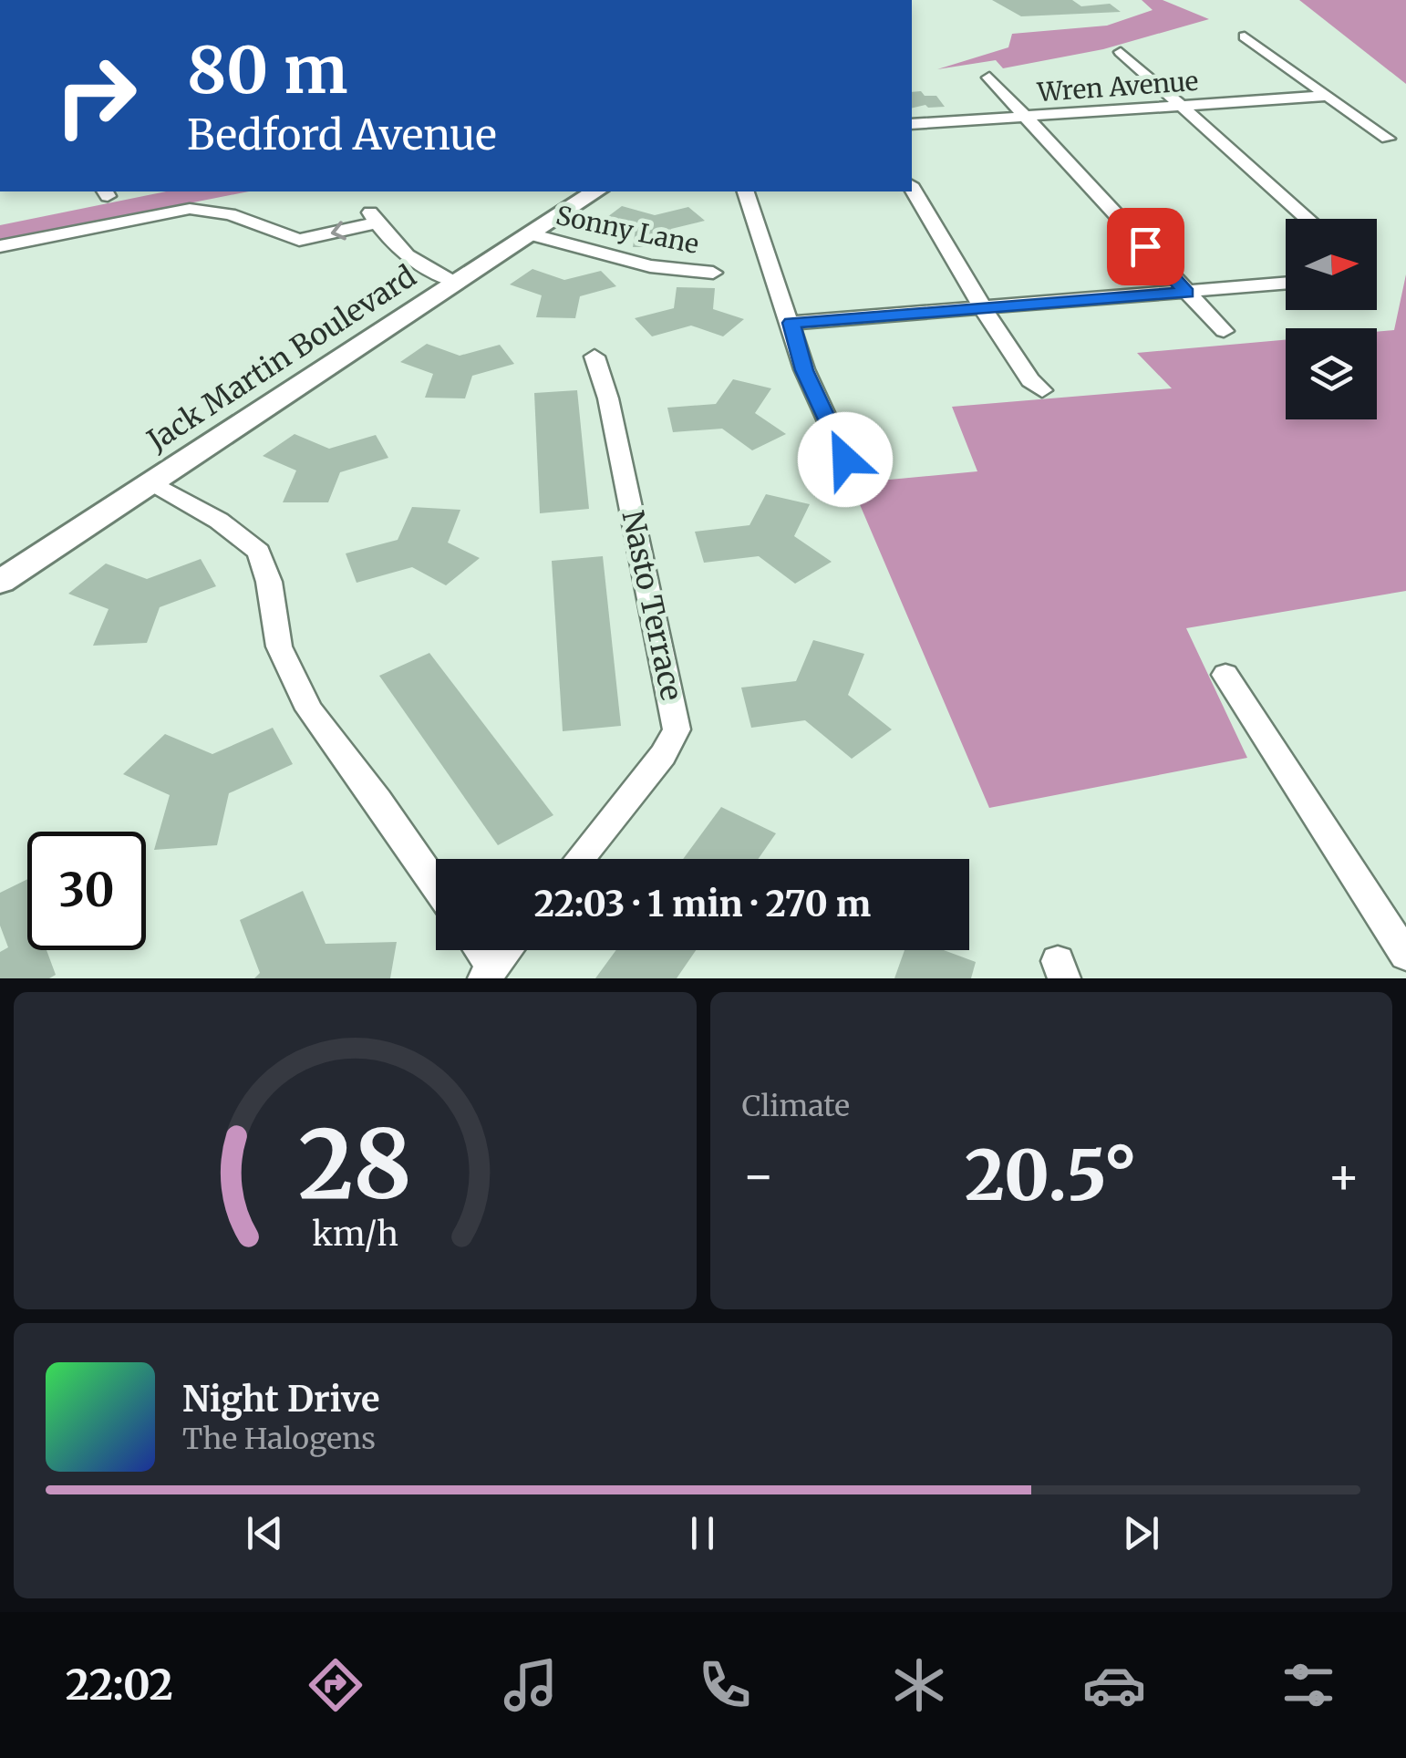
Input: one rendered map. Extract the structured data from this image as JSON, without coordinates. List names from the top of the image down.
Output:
{
  "streets": {
    "street": [
      "Wren Avenue",
      "Sonny Lane",
      "Jack Martin Boulevard",
      "Nasto Terrace"
    ]
  },
  "crossings": [
    ["Sonny Lane", "Jack Martin Boulevard"]
  ],
  "north": "right",
  "page": {
    "turn": ["80 m", "Bedford Avenue"],
    "limit": "30",
    "trip": "22:03 · 1 min · 270 m",
    "tile": "Climate",
    "heat": ["−", "20.5°", "+"],
    "song": ["Night Drive", "The Halogens"],
    "tabs": "22:02",
    "gauge": ["28", "km/h"]
  }
}
